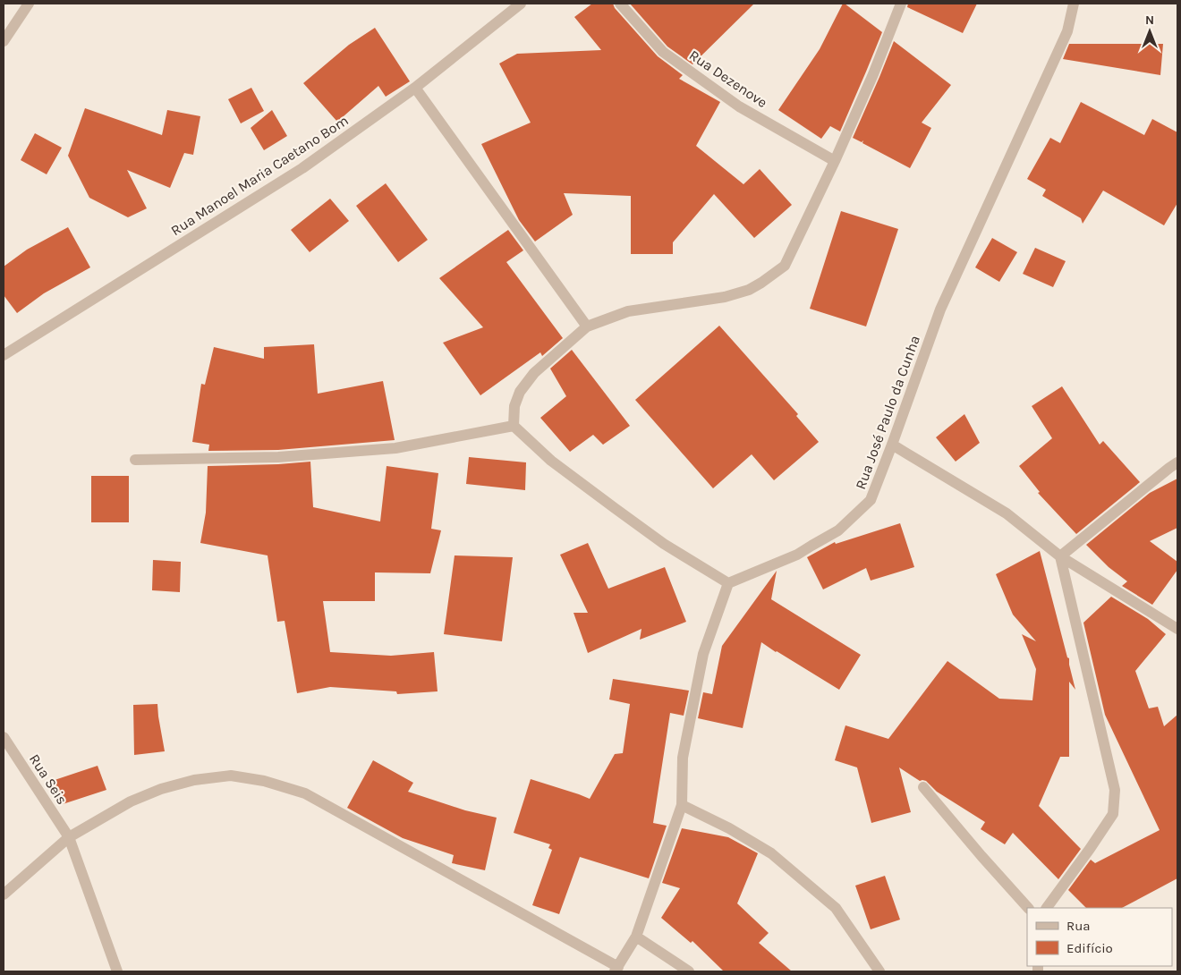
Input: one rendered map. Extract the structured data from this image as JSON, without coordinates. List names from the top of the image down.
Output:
{
  "streets": {
    "street": [
      "Rua Dezenove",
      "Rua Manoel Maria Caetano Bom",
      "Rua José Paulo da Cunha",
      "Rua Seis"
    ]
  },
  "legend": ["Rua", "Edifício"],
  "north": "top"
}
